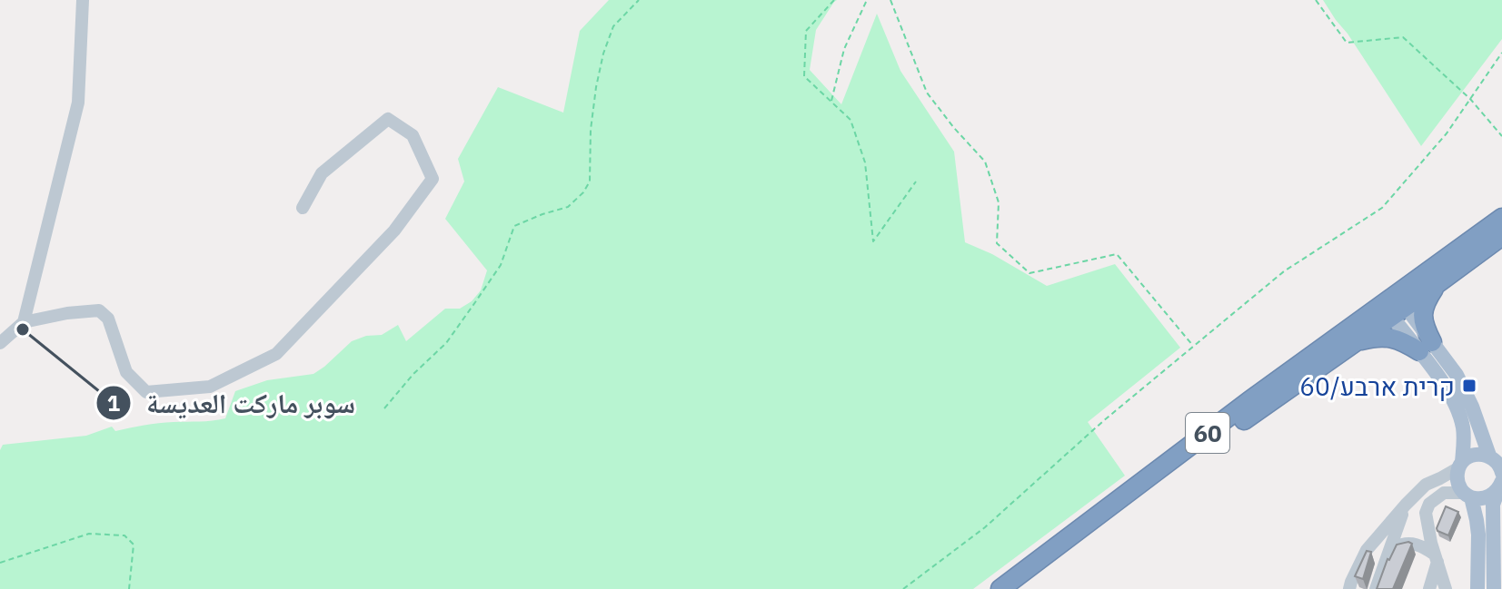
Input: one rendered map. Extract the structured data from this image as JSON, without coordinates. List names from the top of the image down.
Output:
{
  "streets": {
    "highway": ["60"]
  },
  "places": {
    "other": ["سوبر ماركت العديسة"],
    "transit": ["קרית ארבע/60"]
  }
}
